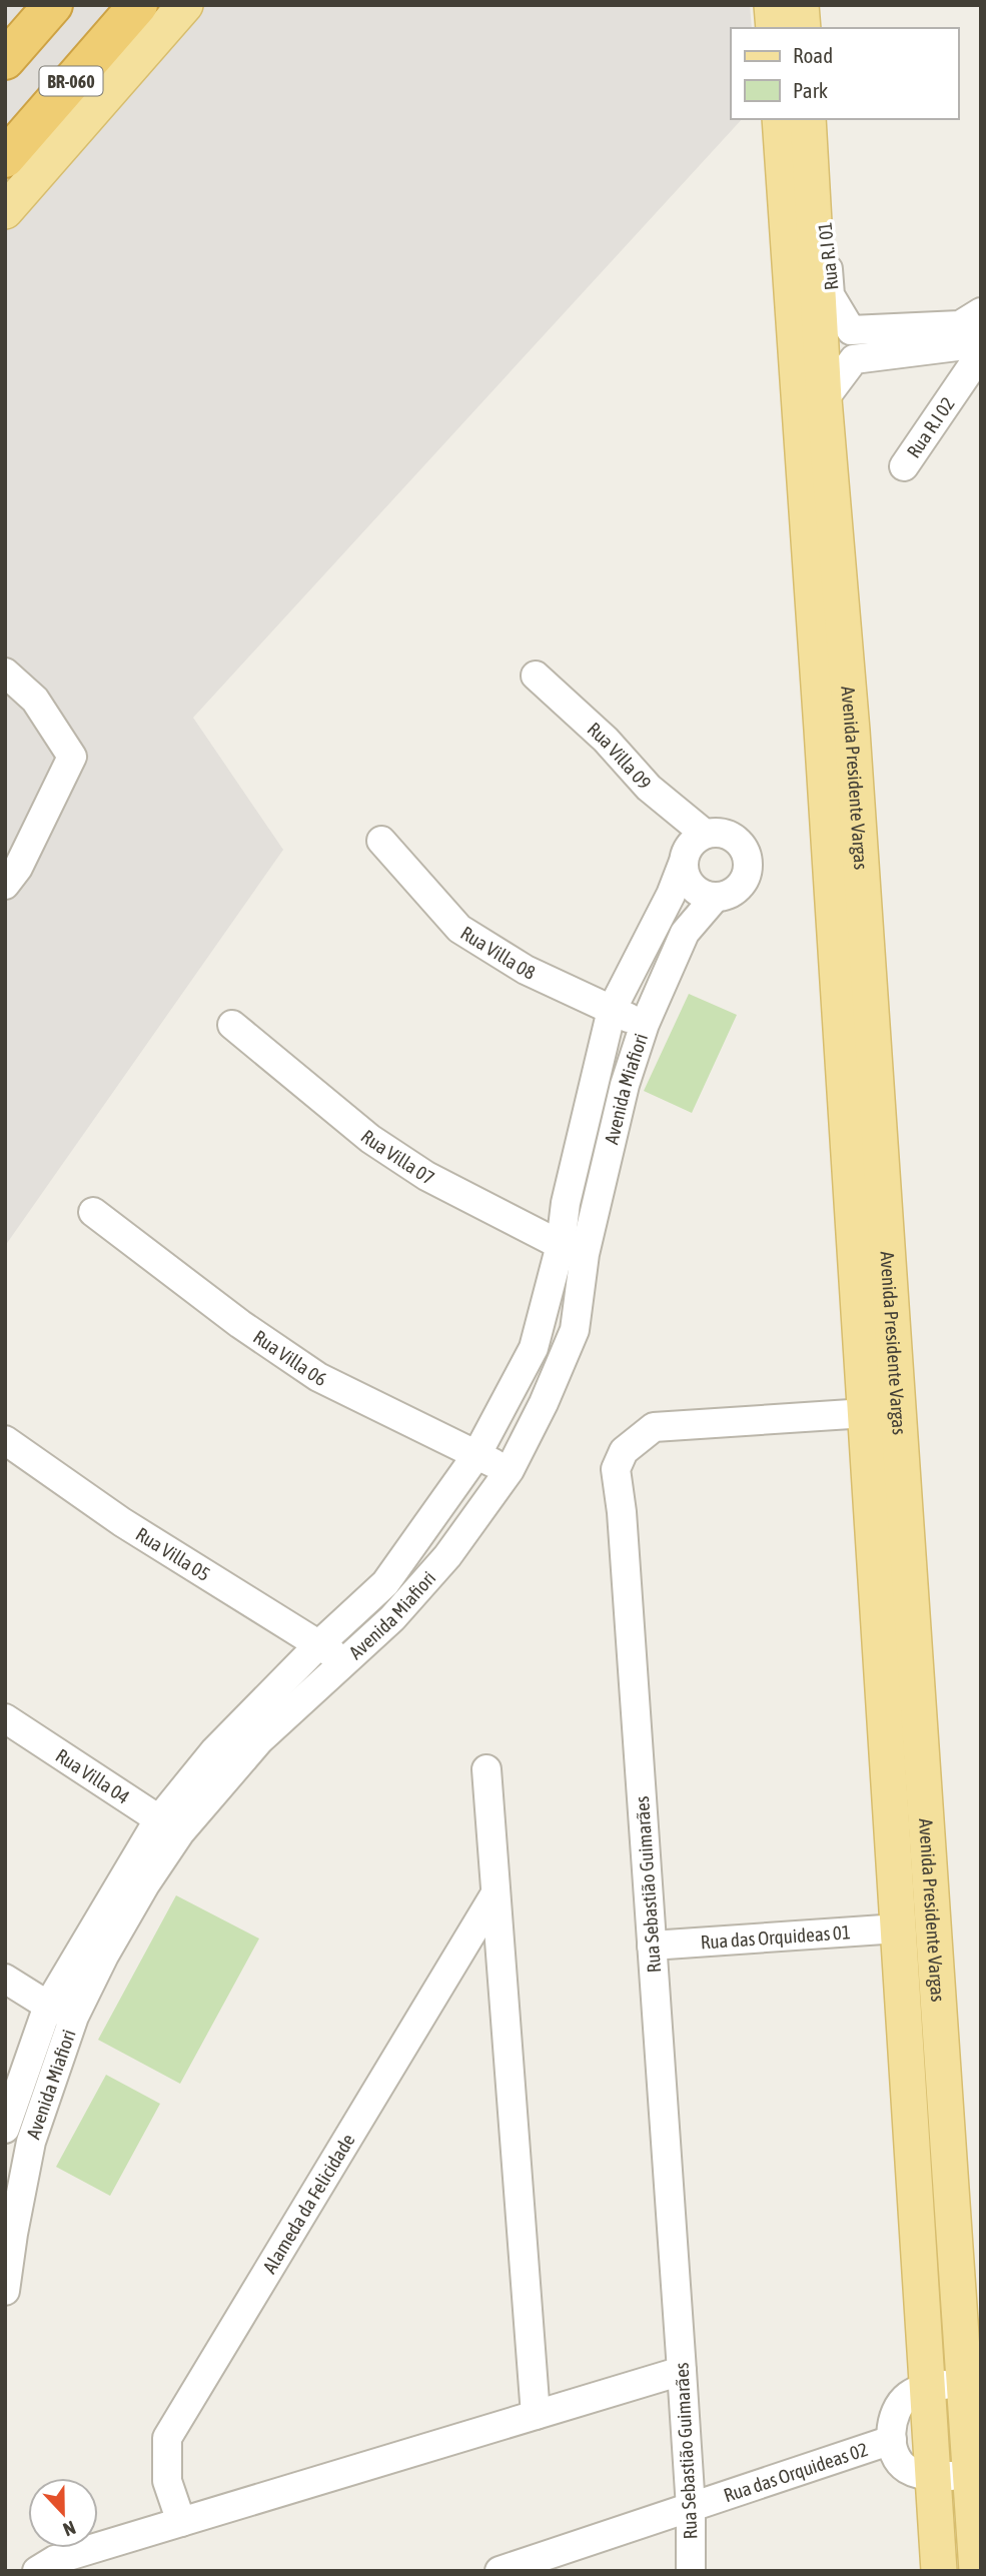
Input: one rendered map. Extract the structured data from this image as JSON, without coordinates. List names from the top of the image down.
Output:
{
  "streets": {
    "highway": ["BR-060"],
    "main road": ["Avenida Presidente Vargas"],
    "street": [
      "Rua R.I 01",
      "Rua R.I 02",
      "Rua Villa 09",
      "Rua Villa 08",
      "Avenida Miafiori",
      "Rua Villa 07",
      "Rua Villa 06",
      "Rua Villa 05",
      "Rua Villa 04",
      "Rua Sebastião Guimarães",
      "Rua das Orquideas 01",
      "Alameda da Felicidade",
      "Rua das Orquideas 02"
    ]
  },
  "crossings": [
    ["Rua R.I 01", "Avenida Presidente Vargas"],
    ["Rua Villa 09", "Avenida Miafiori"],
    ["Avenida Presidente Vargas", "Rua Sebastião Guimarães"],
    ["Avenida Presidente Vargas", "Rua das Orquideas 01"],
    ["Rua Villa 08", "Avenida Miafiori"],
    ["Avenida Miafiori", "Rua Villa 07"],
    ["Avenida Miafiori", "Rua Villa 06"],
    ["Avenida Miafiori", "Rua Villa 05"],
    ["Avenida Miafiori", "Rua Villa 04"],
    ["Rua Sebastião Guimarães", "Rua das Orquideas 01"],
    ["Rua Sebastião Guimarães", "Rua das Orquideas 02"]
  ],
  "legend": ["Road", "Park"],
  "north": "bottom"
}
